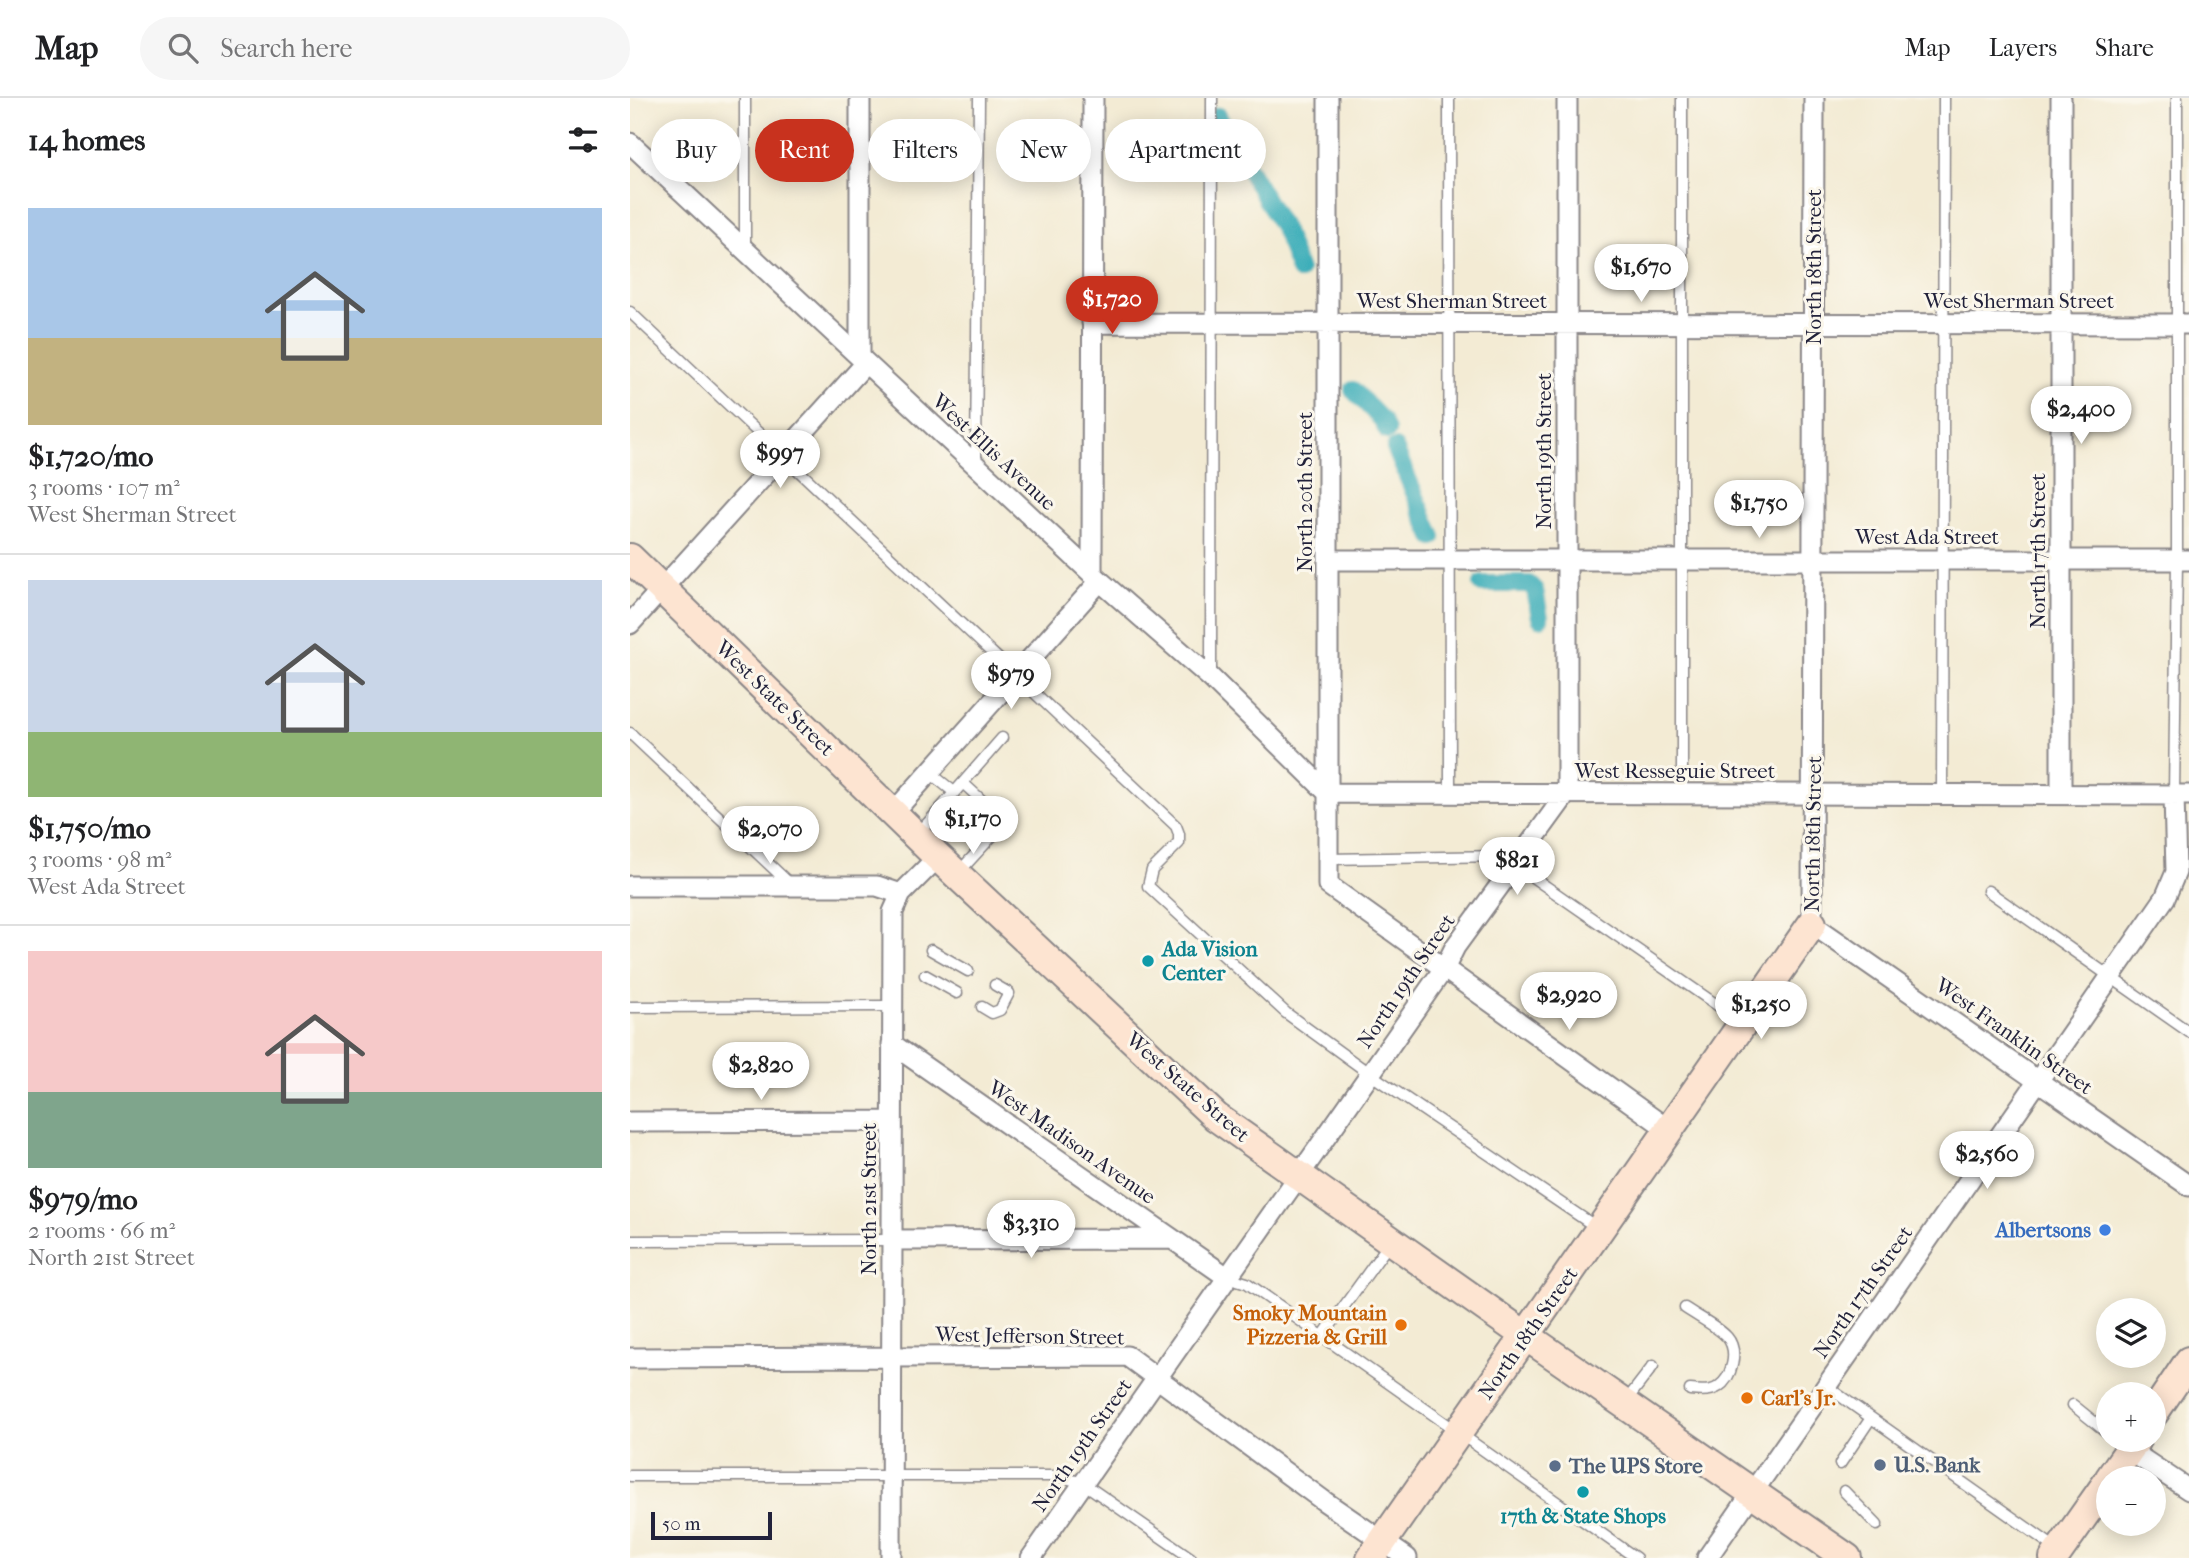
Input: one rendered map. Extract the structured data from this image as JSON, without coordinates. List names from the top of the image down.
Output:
{
  "streets": {
    "main road": ["North 18th Street", "West State Street"],
    "street": [
      "West Sherman Street",
      "North 19th Street",
      "West Ellis Avenue",
      "North 20th Street",
      "West Ada Street",
      "North 17th Street",
      "West Resseguie Street",
      "West Franklin Street",
      "West Madison Avenue",
      "North 21st Street",
      "West Jefferson Street"
    ]
  },
  "crossings": [
    ["North 18th Street", "West Sherman Street"],
    ["North 18th Street", "West Ada Street"],
    ["North 18th Street", "West State Street"],
    ["North 18th Street", "West Resseguie Street"],
    ["North 18th Street", "West Franklin Street"],
    ["North 18th Street", "West Jefferson Street"],
    ["West Sherman Street", "North 19th Street"],
    ["West Sherman Street", "North 20th Street"],
    ["West Sherman Street", "North 17th Street"],
    ["North 19th Street", "North 20th Street"],
    ["North 19th Street", "West Ada Street"],
    ["North 19th Street", "West State Street"],
    ["North 19th Street", "West Resseguie Street"],
    ["North 19th Street", "West Madison Avenue"],
    ["North 19th Street", "West Jefferson Street"],
    ["West Ellis Avenue", "North 20th Street"],
    ["West Ellis Avenue", "West Resseguie Street"],
    ["North 20th Street", "West Ada Street"],
    ["North 20th Street", "West Resseguie Street"],
    ["West Ada Street", "North 17th Street"],
    ["North 17th Street", "West State Street"],
    ["North 17th Street", "West Resseguie Street"],
    ["North 17th Street", "West Franklin Street"],
    ["West Madison Avenue", "North 21st Street"],
    ["North 21st Street", "West Jefferson Street"]
  ],
  "places": [
    "Ada Vision Center",
    "Albertsons",
    "Smoky Mountain Pizzeria & Grill",
    "Carl's Jr.",
    "U.S. Bank",
    "The UPS Store",
    "17th & State Shops"
  ],
  "scale_bar": "50 m",
  "page": {
    "header": "Map",
    "search": "Search here",
    "nav": ["Map", "Layers", "Share"],
    "heading": "14 homes",
    "chip": [
      "Buy",
      "Rent",
      "Filters",
      "New",
      "Apartment"
    ],
    "list": [
      {
        "name": "$1,720/mo",
        "note": "3 rooms · 107 m² · West Sherman Street"
      },
      {
        "name": "$1,750/mo",
        "note": "3 rooms · 98 m² · West Ada Street"
      },
      {
        "name": "$979/mo",
        "note": "2 rooms · 66 m² · North 21st Street"
      }
    ],
    "price": [
      "$1,670",
      "$1,720",
      "$2,400",
      "$997",
      "$1,750",
      "$979",
      "$1,170",
      "$2,070",
      "$821",
      "$2,920",
      "$1,250",
      "$2,820",
      "$2,560",
      "$3,310"
    ],
    "map_buttons": ["+", "−"],
    "scale": "50 m"
  }
}
